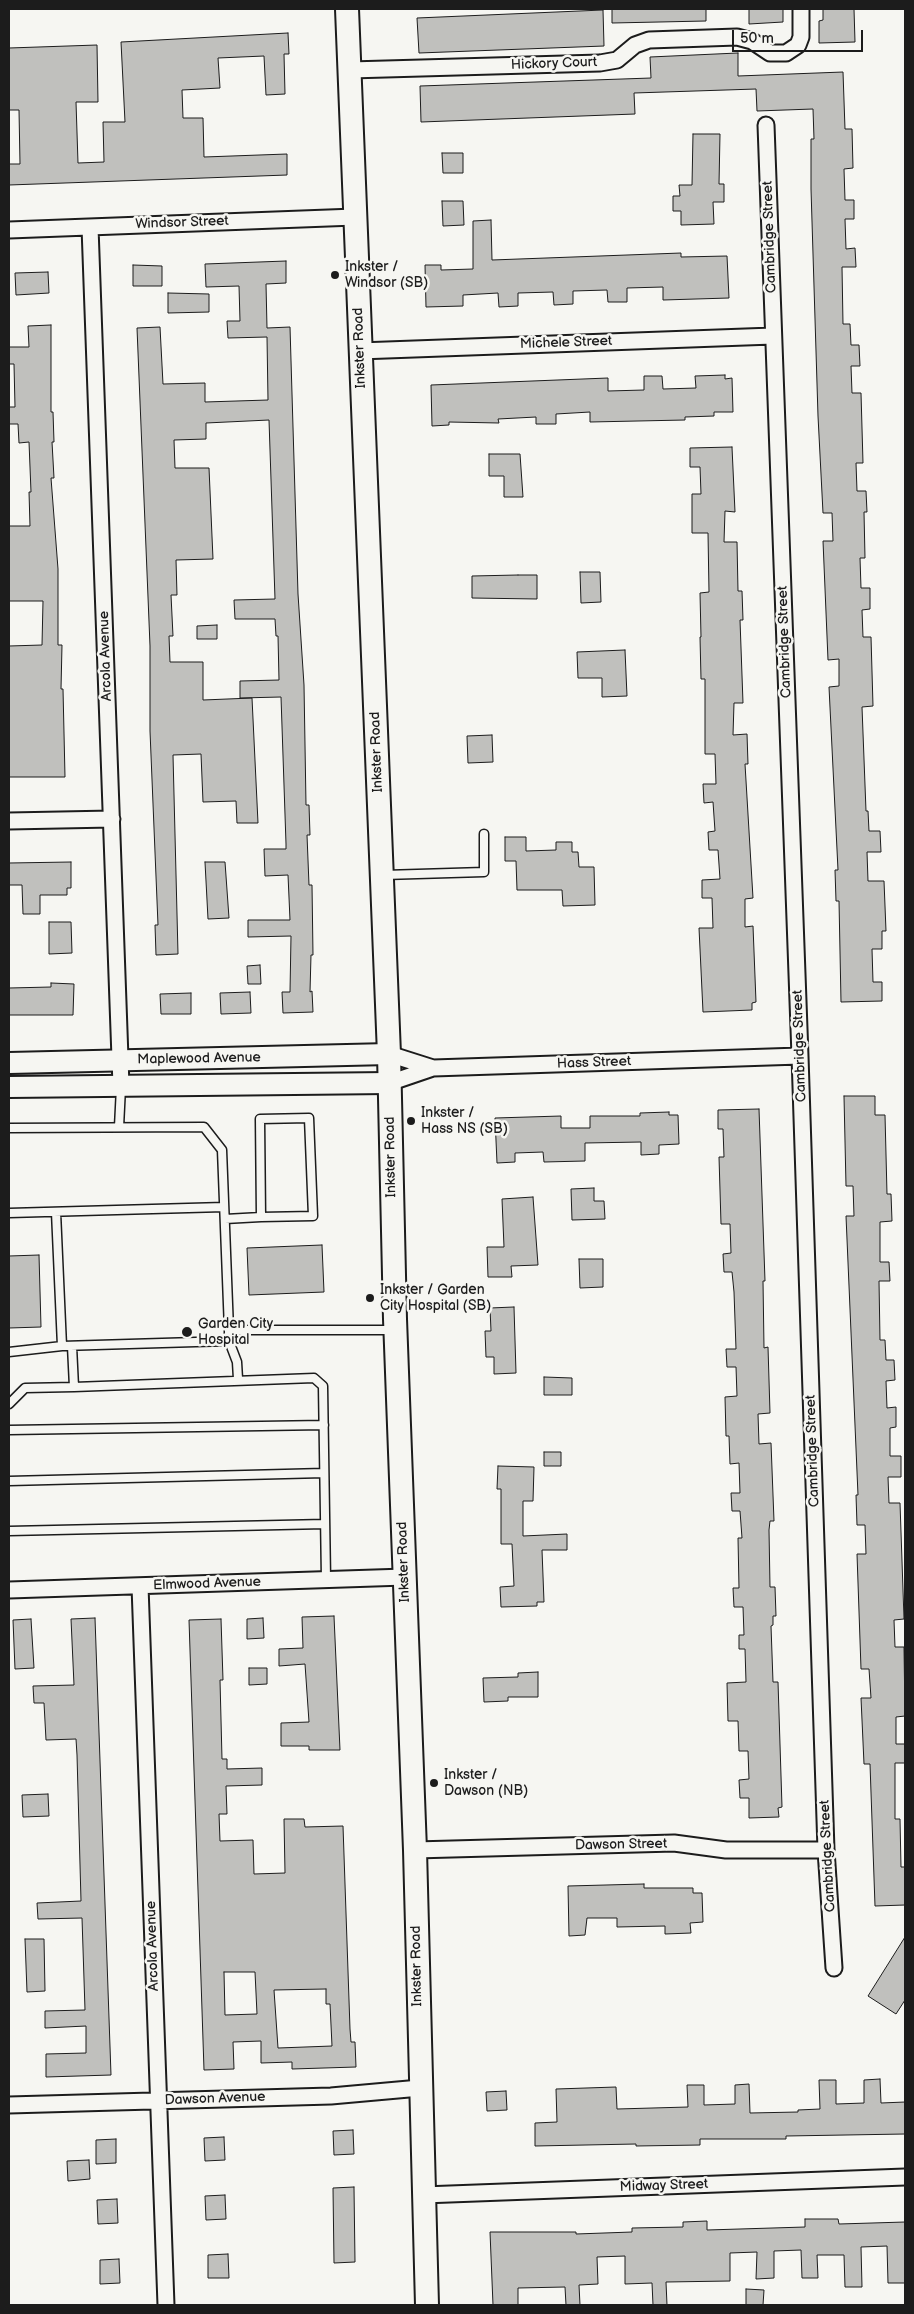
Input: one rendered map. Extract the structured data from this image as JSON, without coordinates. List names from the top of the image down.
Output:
{
  "streets": {
    "main road": ["Inkster Road"],
    "street": [
      "Hickory Court",
      "Windsor Street",
      "Cambridge Street",
      "Michele Street",
      "Arcola Avenue",
      "Maplewood Avenue",
      "Hass Street",
      "Elmwood Avenue",
      "Dawson Street",
      "Dawson Avenue",
      "Midway Street"
    ]
  },
  "crossings": [
    ["Hickory Court", "Inkster Road"],
    ["Windsor Street", "Inkster Road"],
    ["Windsor Street", "Arcola Avenue"],
    ["Cambridge Street", "Michele Street"],
    ["Cambridge Street", "Hass Street"],
    ["Cambridge Street", "Dawson Street"],
    ["Michele Street", "Inkster Road"],
    ["Inkster Road", "Maplewood Avenue"],
    ["Inkster Road", "Hass Street"],
    ["Inkster Road", "Elmwood Avenue"],
    ["Inkster Road", "Dawson Street"],
    ["Inkster Road", "Dawson Avenue"],
    ["Inkster Road", "Midway Street"],
    ["Arcola Avenue", "Maplewood Avenue"],
    ["Arcola Avenue", "Elmwood Avenue"],
    ["Arcola Avenue", "Dawson Avenue"],
    ["Maplewood Avenue", "Hass Street"]
  ],
  "places": [
    "Inkster / Windsor (SB)",
    "Inkster / Hass NS (SB)",
    "Inkster / Garden City Hospital (SB)",
    "Garden City Hospital",
    "Inkster / Dawson (NB)"
  ],
  "scale_bar": "50 m"
}
